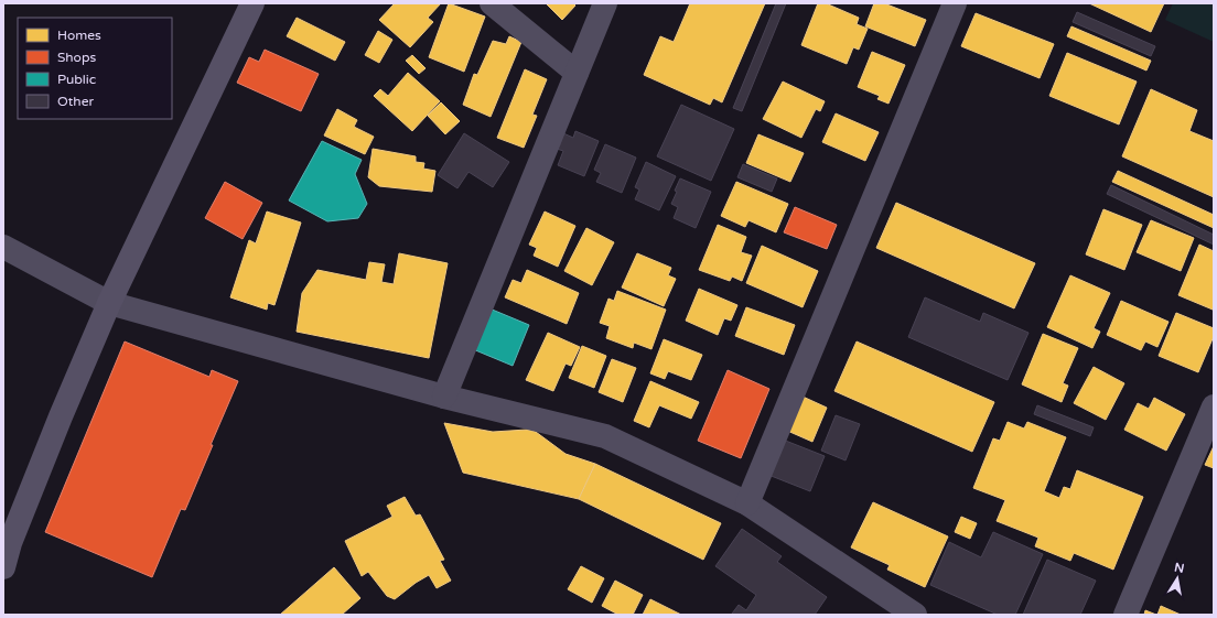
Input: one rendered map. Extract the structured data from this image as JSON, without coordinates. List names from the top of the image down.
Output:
{
  "legend": [
    "Homes",
    "Shops",
    "Public",
    "Other"
  ],
  "north": "top"
}
